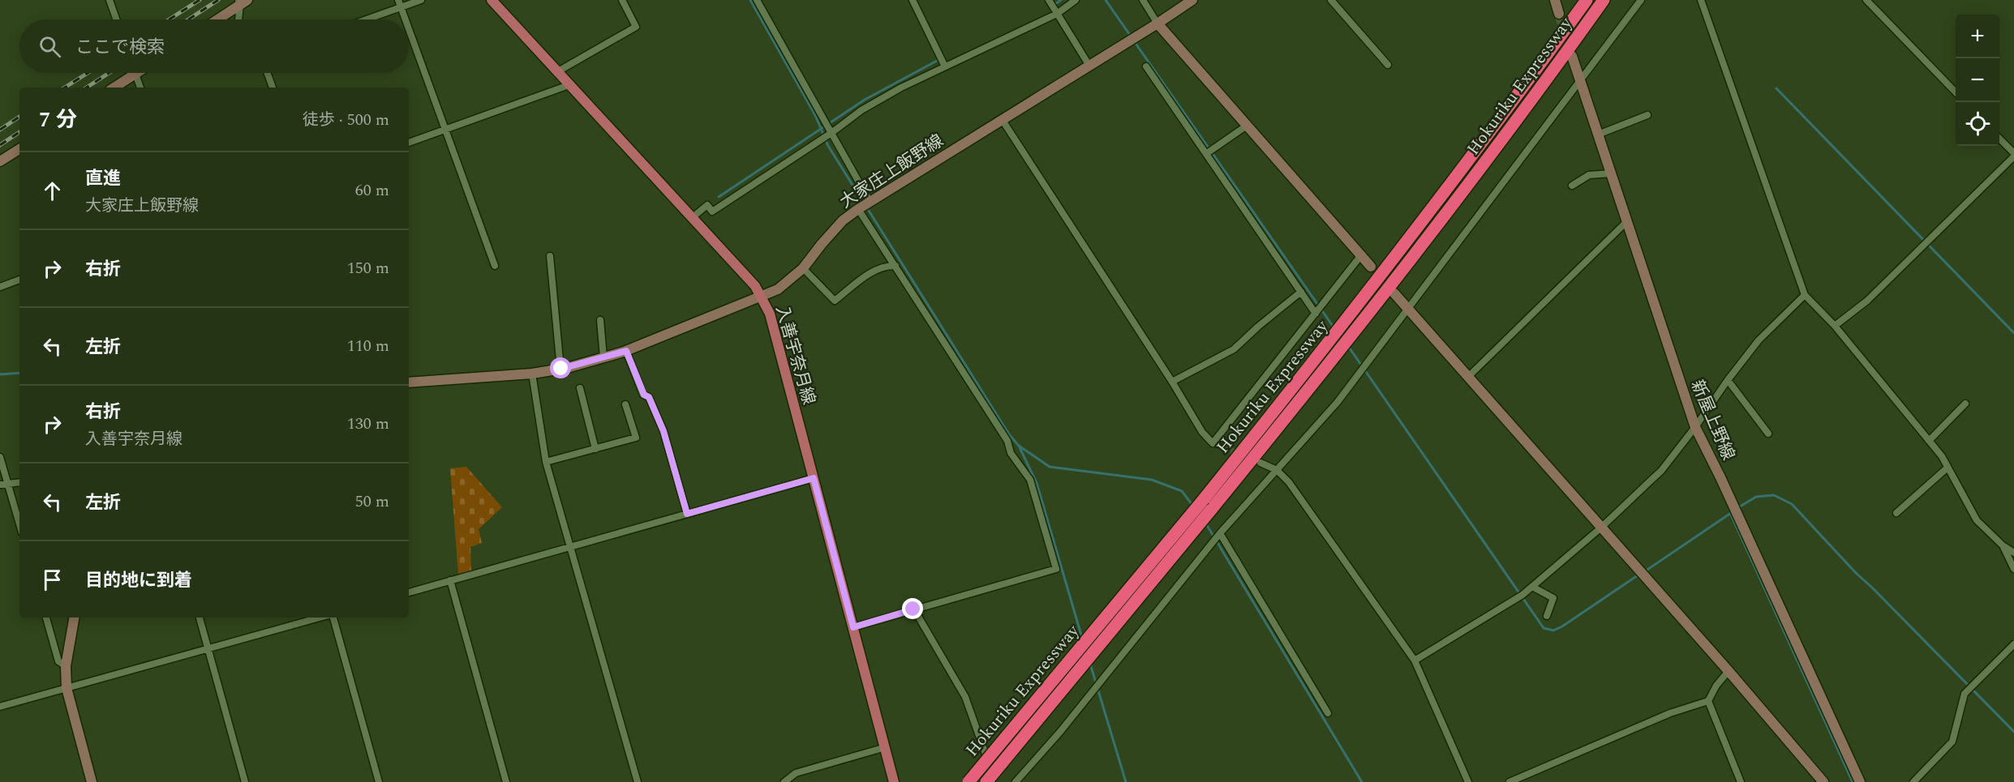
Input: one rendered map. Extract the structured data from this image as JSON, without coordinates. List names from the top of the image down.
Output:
{
  "streets": {
    "highway": ["Hokuriku Expressway"],
    "main road": ["大家庄上飯野線", "入善宇奈月線", "新屋上野線"]
  },
  "crossings": [
    ["大家庄上飯野線", "入善宇奈月線"]
  ],
  "page": {
    "map_buttons": ["+", "−"],
    "search": "ここで検索",
    "heading": ["7 分", "徒歩 · 500 m"],
    "list": [
      ["直進", "大家庄上飯野線", "60 m"],
      ["右折", "150 m"],
      ["左折", "110 m"],
      ["右折", "入善宇奈月線", "130 m"],
      ["左折", "50 m"],
      "目的地に到着"
    ]
  }
}
